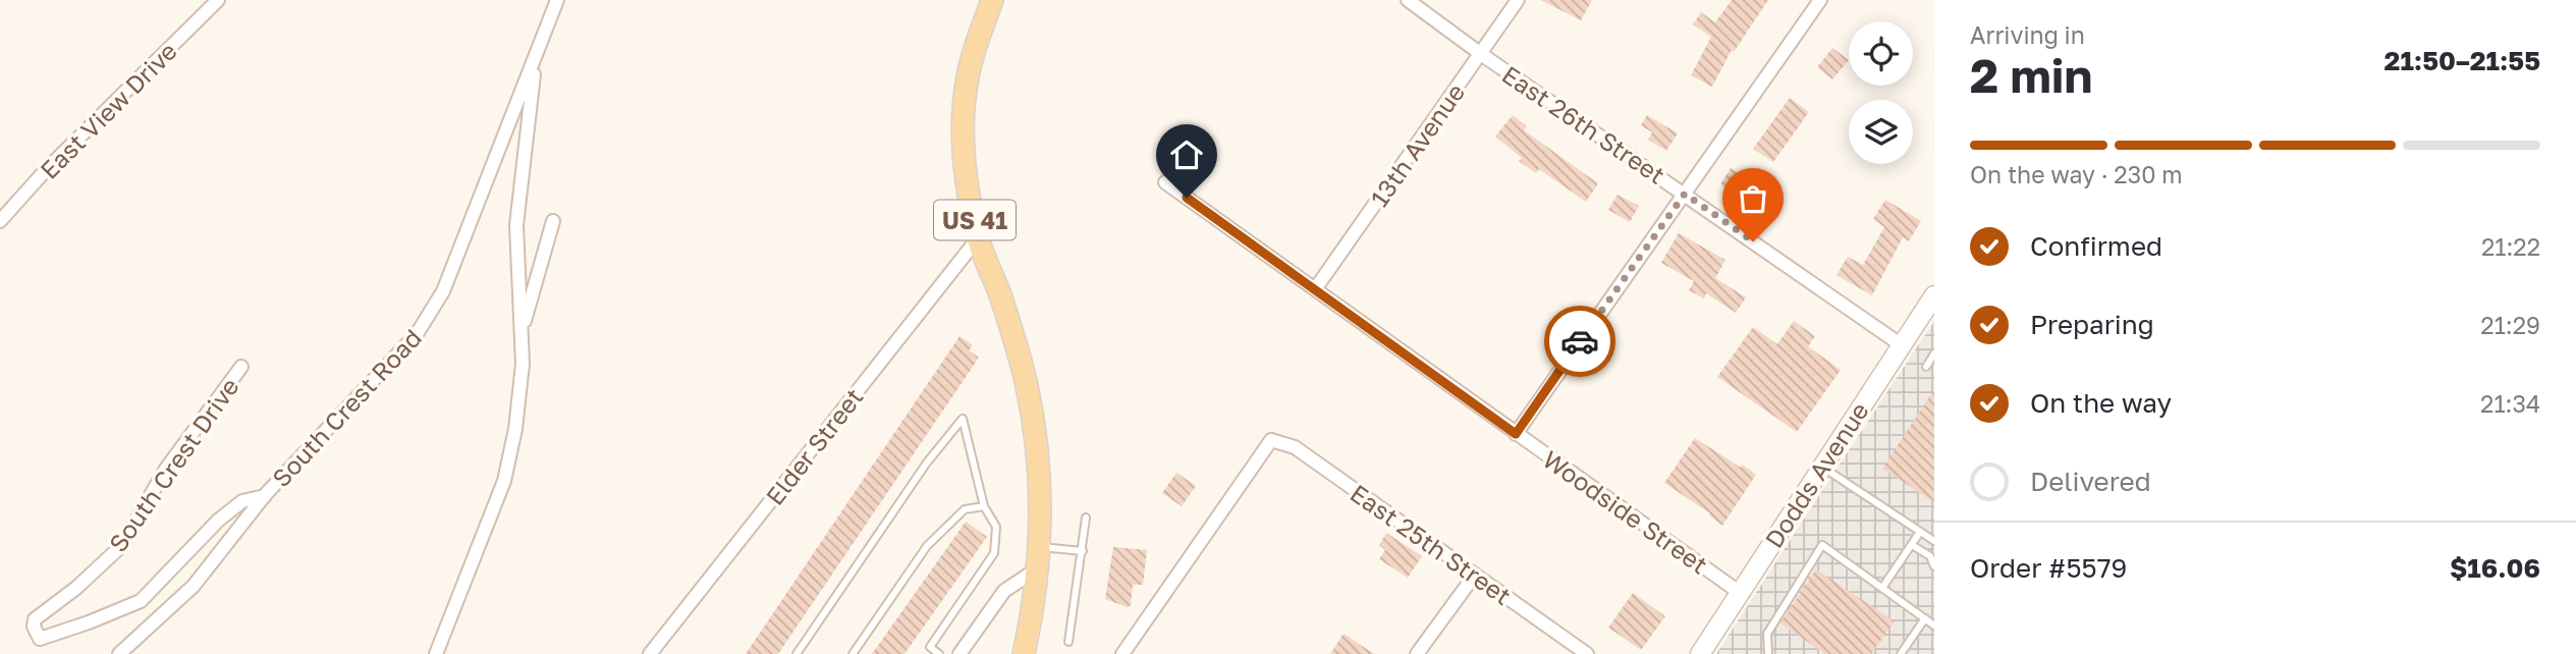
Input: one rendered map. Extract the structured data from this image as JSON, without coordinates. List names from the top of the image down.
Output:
{
  "streets": {
    "main road": ["US 41"],
    "street": [
      "East View Drive",
      "East 26th Street",
      "13th Avenue",
      "South Crest Road",
      "Elder Street",
      "South Crest Drive",
      "Dodds Avenue",
      "Woodside Street",
      "East 25th Street"
    ]
  },
  "crossings": [
    ["East 26th Street", "13th Avenue"],
    ["East 26th Street", "Dodds Avenue"],
    ["13th Avenue", "Woodside Street"],
    ["US 41", "Elder Street"],
    ["South Crest Road", "South Crest Drive"],
    ["Dodds Avenue", "Woodside Street"]
  ],
  "page": {
    "heading": ["2 min", "Arriving in", "21:50–21:55"],
    "panel": ["Order #5579", "$16.06"],
    "bar": "On the way · 230 m",
    "list": [
      ["Confirmed", "21:22"],
      ["Preparing", "21:29"],
      ["On the way", "21:34"],
      "Delivered"
    ]
  }
}
